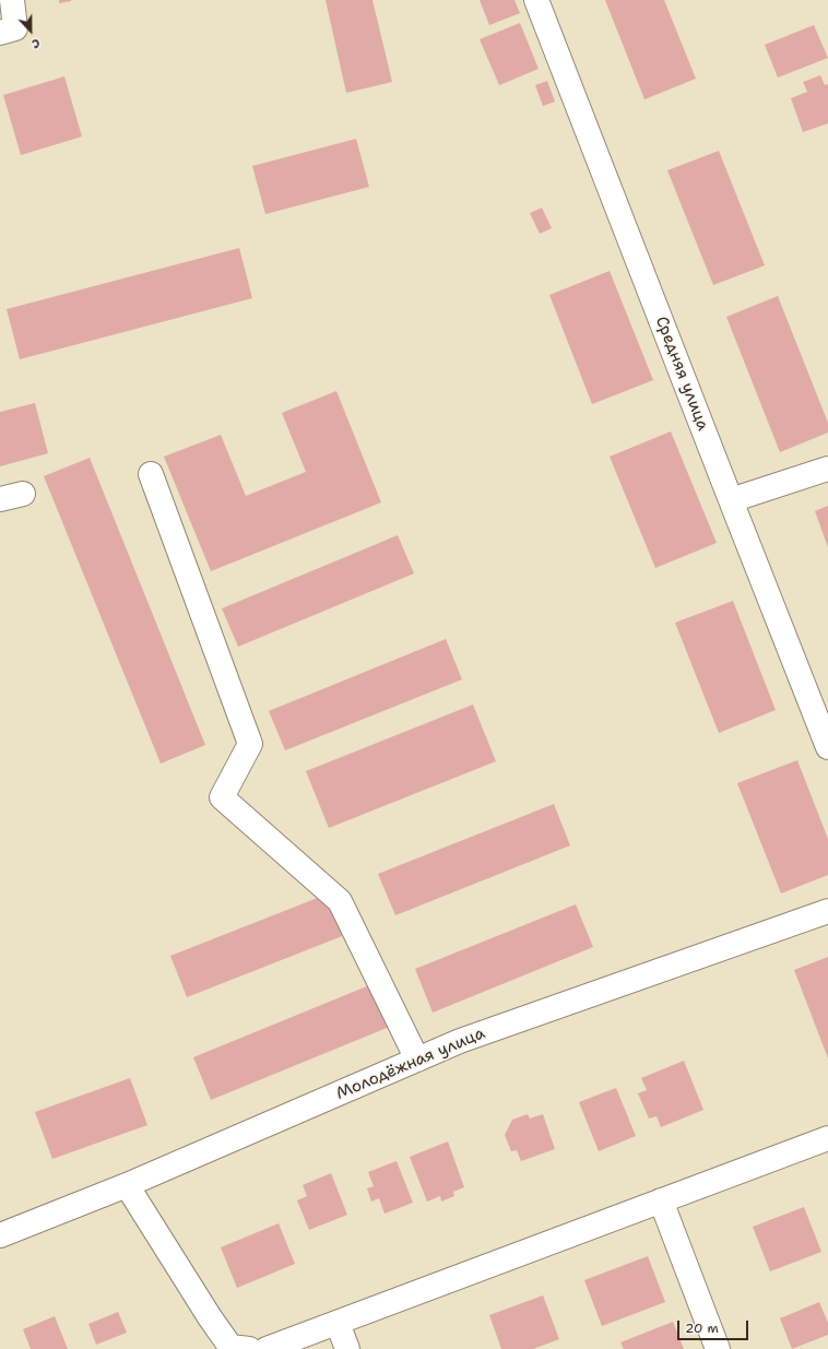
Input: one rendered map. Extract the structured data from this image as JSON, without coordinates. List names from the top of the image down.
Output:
{
  "streets": {
    "street": ["Средняя улица", "Молодёжная улица"]
  },
  "scale_bar": "20 m",
  "north": "bottom"
}
